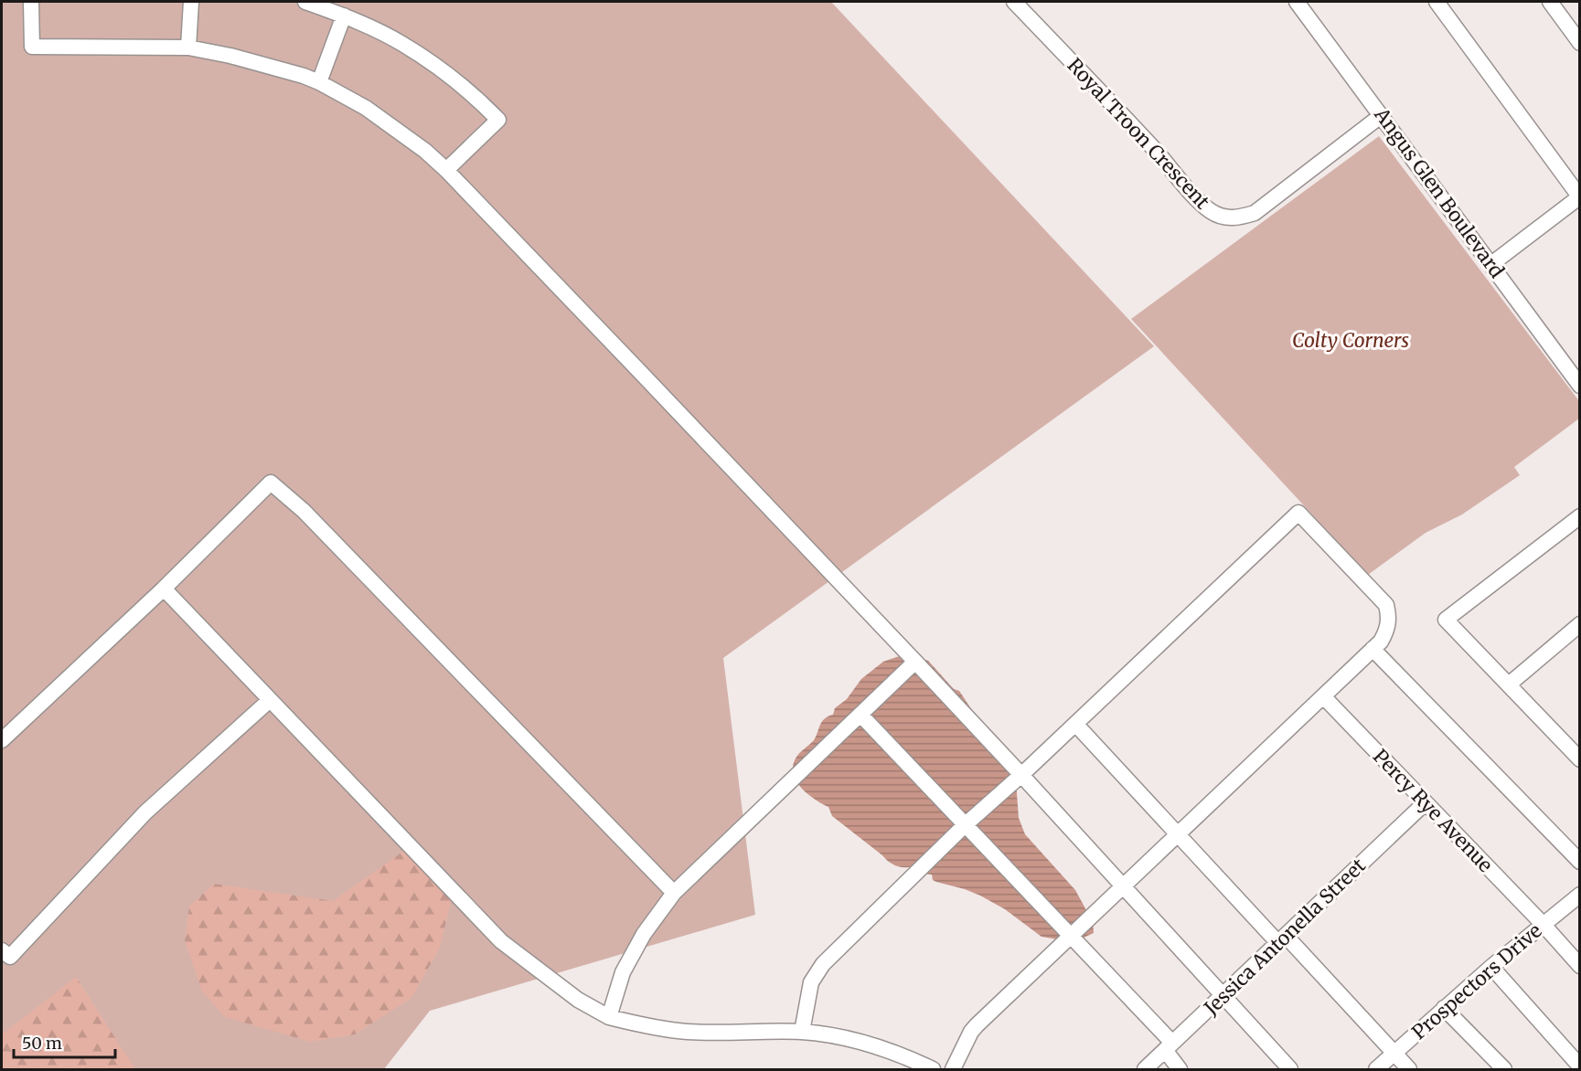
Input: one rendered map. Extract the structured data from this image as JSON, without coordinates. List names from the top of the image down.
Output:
{
  "streets": {
    "street": [
      "Royal Troon Crescent",
      "Angus Glen Boulevard",
      "Percy Rye Avenue",
      "Jessica Antonella Street",
      "Prospectors Drive"
    ]
  },
  "crossings": [
    ["Royal Troon Crescent", "Angus Glen Boulevard"],
    ["Percy Rye Avenue", "Jessica Antonella Street"],
    ["Percy Rye Avenue", "Prospectors Drive"]
  ],
  "parks": ["Colty Corners"],
  "scale_bar": "50 m"
}
